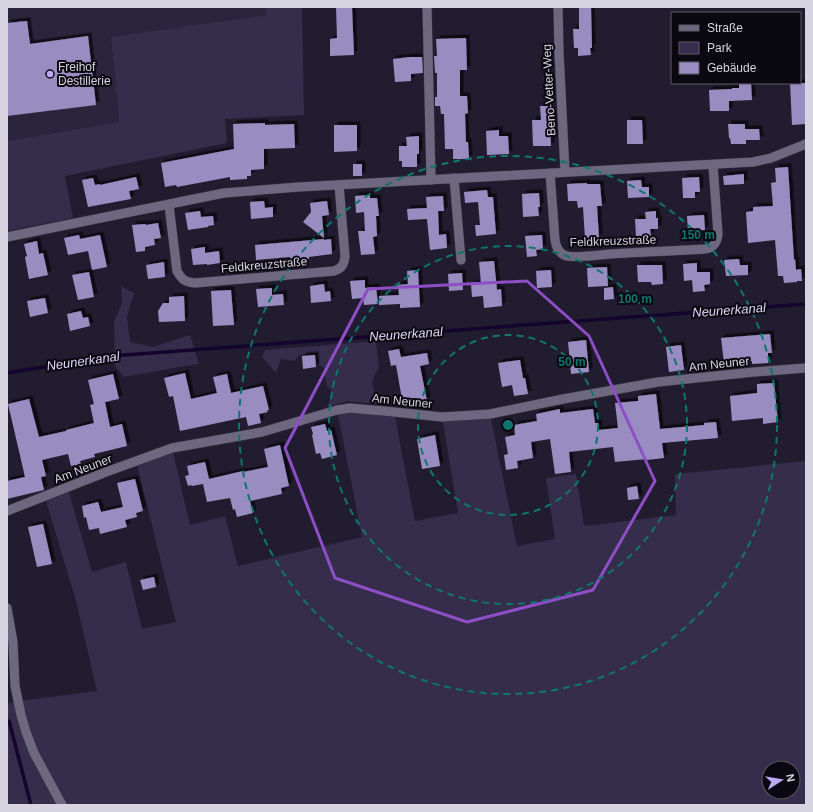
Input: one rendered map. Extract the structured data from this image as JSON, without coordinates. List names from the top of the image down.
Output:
{
  "streets": {
    "street": ["Beno-Vetter-Weg", "Feldkreuzstraße", "Am Neuner"]
  },
  "water": ["Neunerkanal"],
  "places": ["Freihof Destillerie"],
  "legend": ["Straße", "Park", "Gebäude"],
  "north": "right",
  "rings": ["150 m", "100 m", "50 m"]
}
